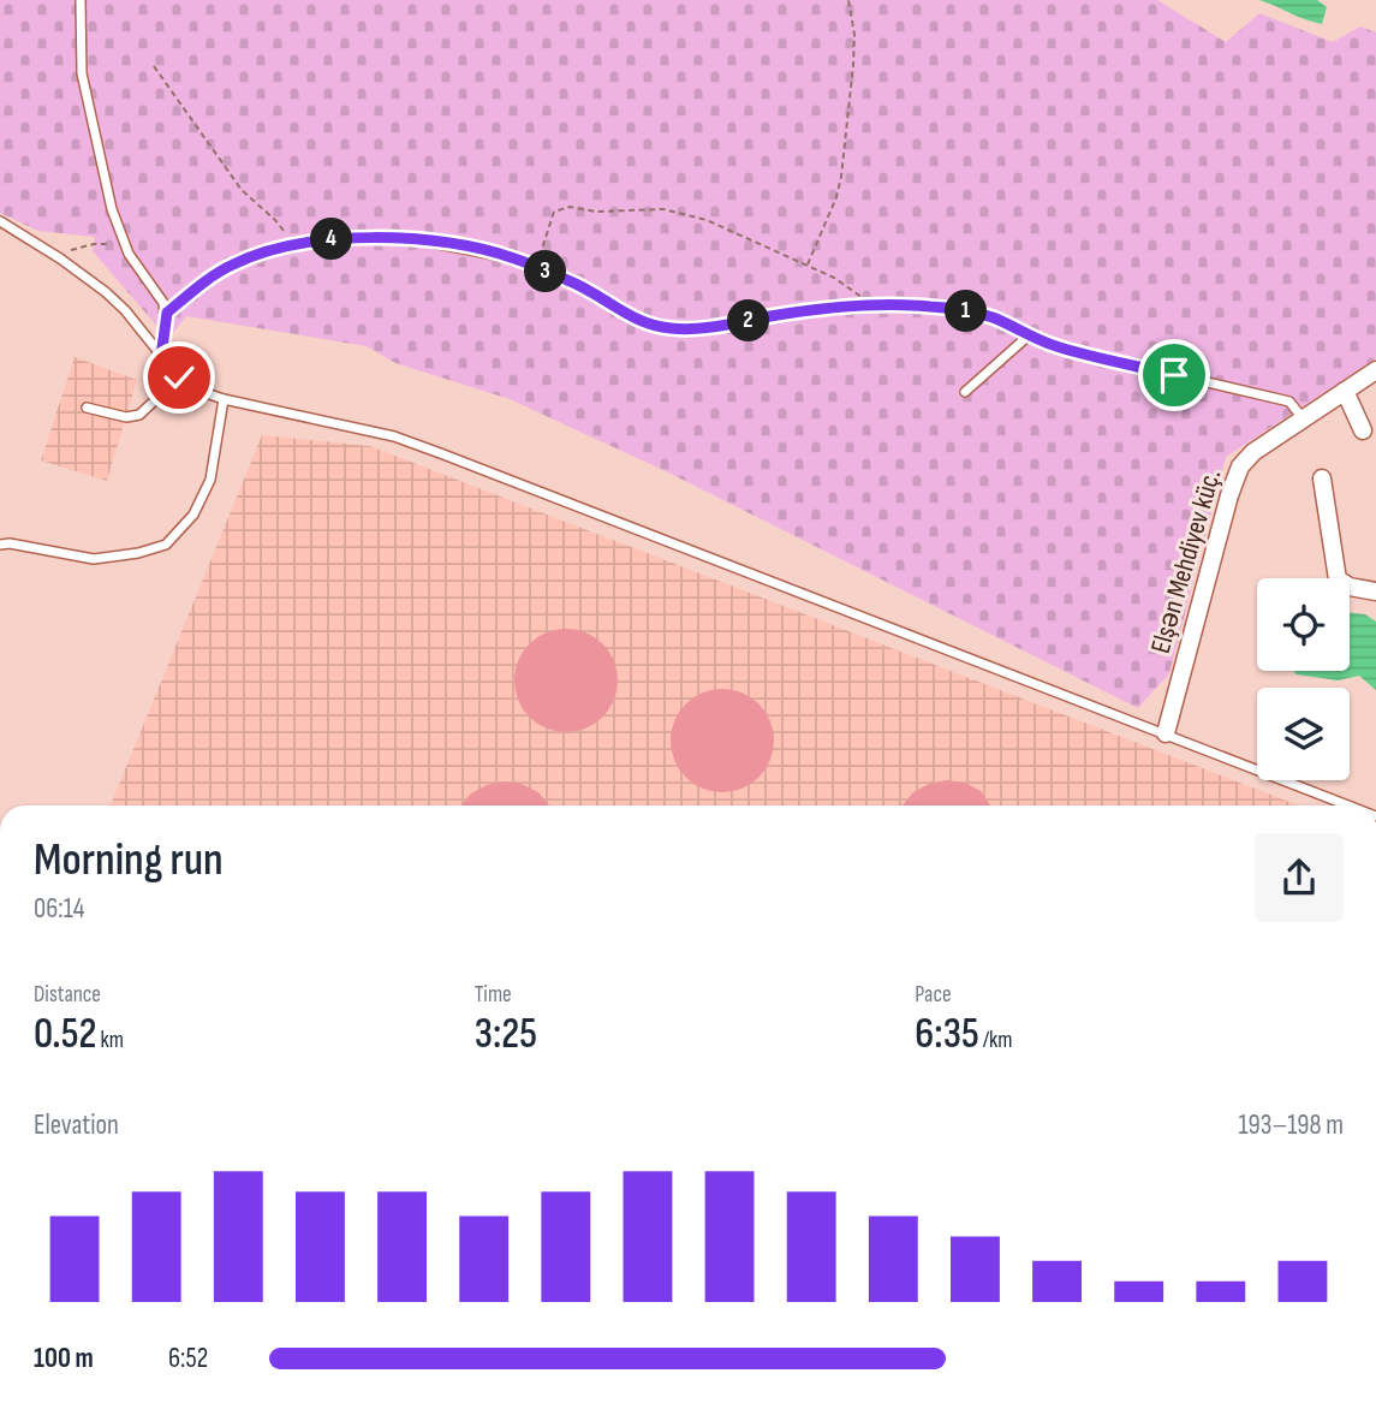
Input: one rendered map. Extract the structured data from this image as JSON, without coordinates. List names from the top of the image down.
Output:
{
  "streets": {
    "street": ["Elşən Mehdiyev küç."]
  },
  "page": {
    "pins": [
      "4",
      "3",
      "1",
      "2"
    ],
    "heading": ["Morning run", "06:14"],
    "stats": [
      ["Distance", "0.52 km"],
      ["Time", "3:25"],
      ["Pace", "6:35 /km"]
    ],
    "chart": ["Elevation", "193–198 m"],
    "list": [
      {
        "name": "100 m",
        "note": "6:52"
      }
    ]
  }
}
